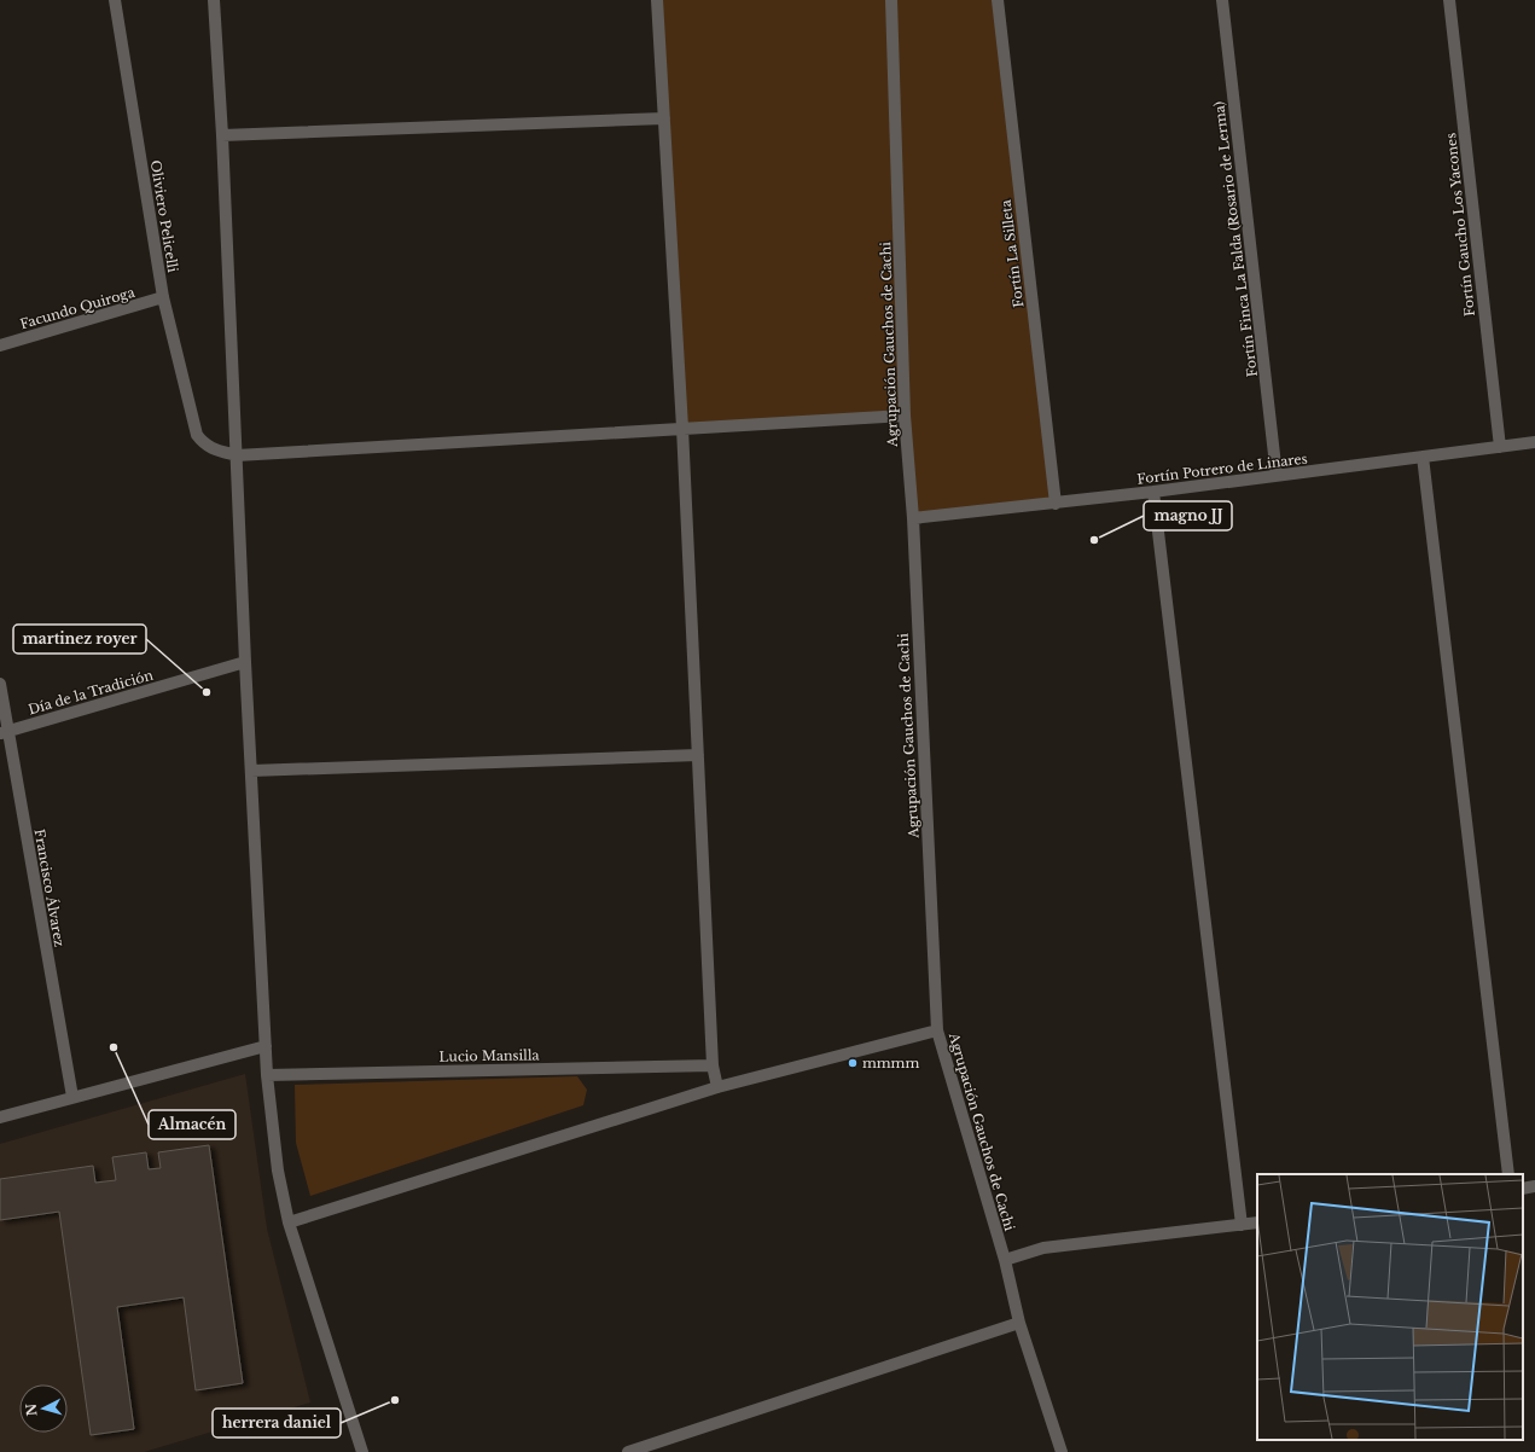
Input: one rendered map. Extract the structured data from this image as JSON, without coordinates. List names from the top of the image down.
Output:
{
  "streets": {
    "street": [
      "Oliviero Pelicelli",
      "Fortín Gaucho Los Yacones",
      "Fortín Finca La Falda (Rosario de Lerma)",
      "Fortín La Silleta",
      "Facundo Quiroga",
      "Agrupación Gauchos de Cachi",
      "Fortín Potrero de Linares",
      "Día de la Tradición",
      "Francisco Álvarez",
      "Lucio Mansilla"
    ]
  },
  "crossings": [
    ["Oliviero Pelicelli", "Facundo Quiroga"],
    ["Fortín Gaucho Los Yacones", "Fortín Potrero de Linares"],
    ["Fortín Finca La Falda (Rosario de Lerma)", "Fortín Potrero de Linares"],
    ["Fortín La Silleta", "Fortín Potrero de Linares"],
    ["Agrupación Gauchos de Cachi", "Fortín Potrero de Linares"],
    ["Día de la Tradición", "Francisco Álvarez"]
  ],
  "places": [
    "magno JJ",
    "martinez royer",
    "Almacén",
    "mmmm",
    "herrera daniel"
  ],
  "north": "left"
}
